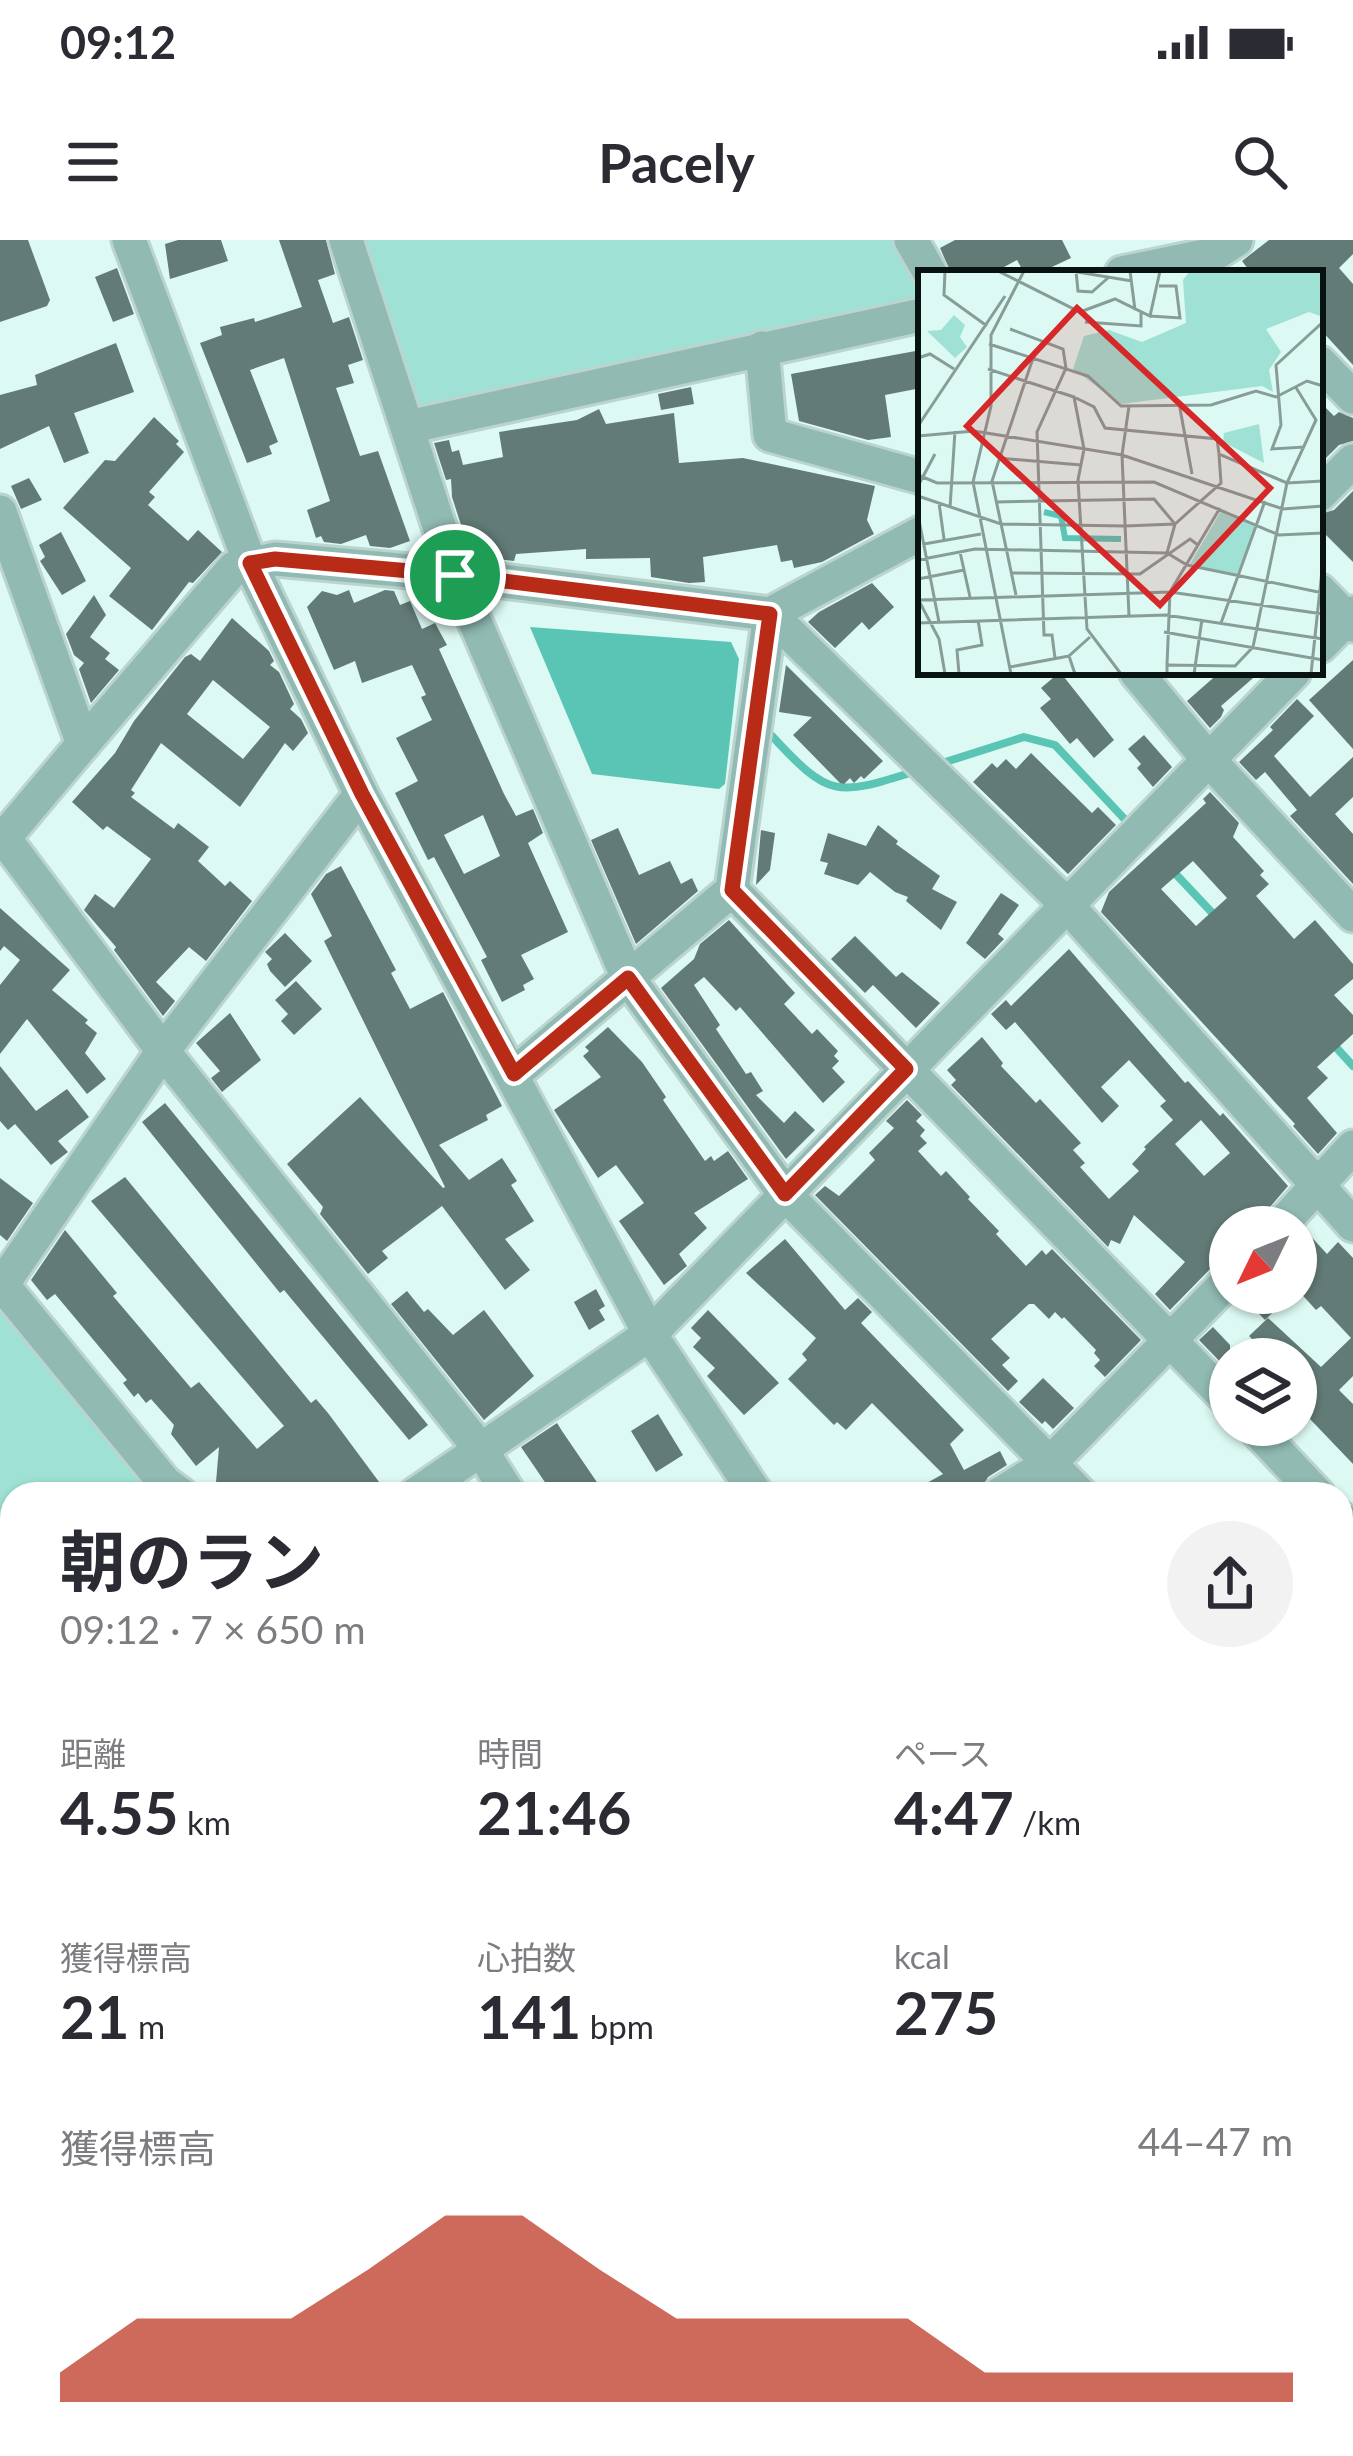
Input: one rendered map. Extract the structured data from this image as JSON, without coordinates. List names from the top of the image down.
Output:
{
  "north": "bottom left",
  "page": {
    "status": "09:12",
    "header": "Pacely",
    "heading": ["朝のラン", "09:12 · 7 × 650 m"],
    "stats": [
      ["距離", "4.55 km"],
      ["時間", "21:46"],
      ["ペース", "4:47 /km"],
      ["獲得標高", "21 m"],
      ["心拍数", "141 bpm"],
      ["kcal", "275"]
    ],
    "chart": ["獲得標高", "44–47 m"]
  }
}
